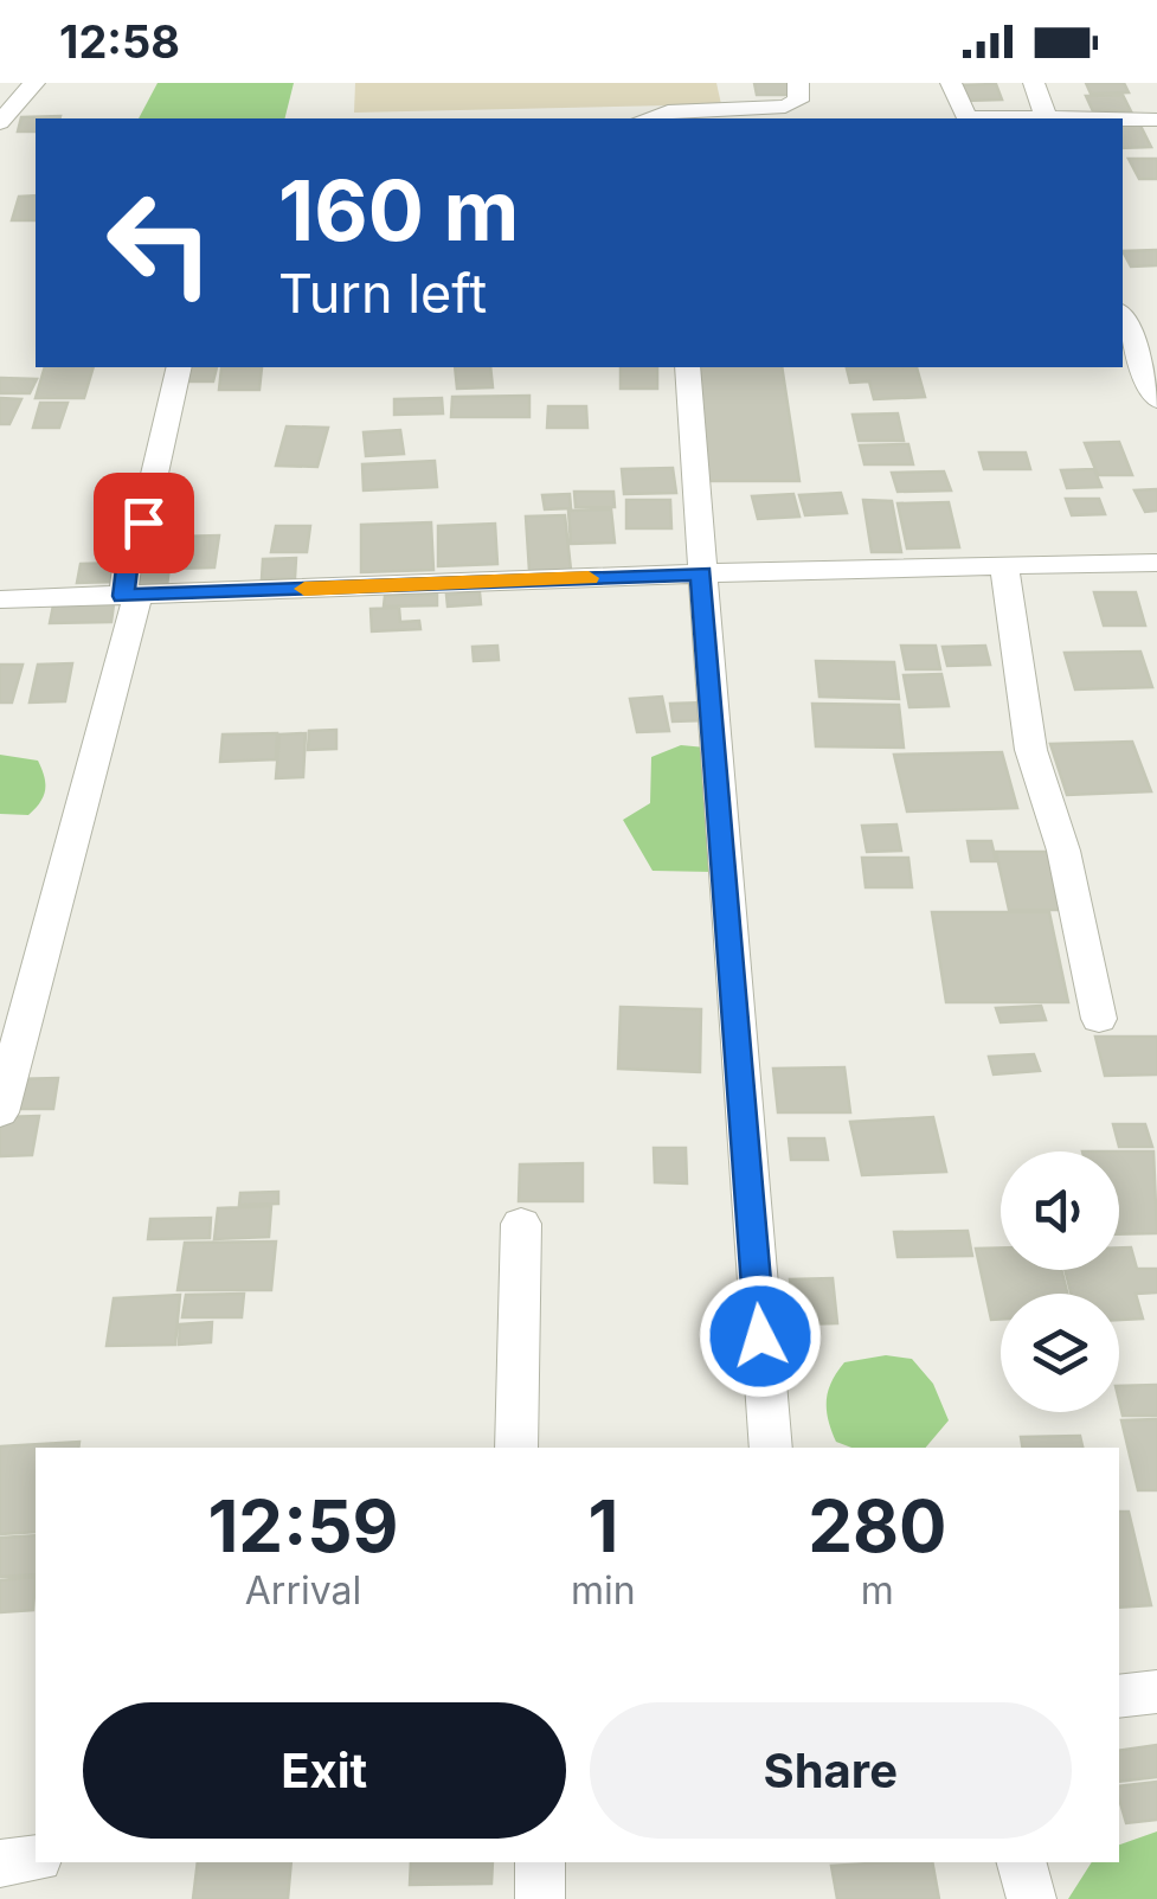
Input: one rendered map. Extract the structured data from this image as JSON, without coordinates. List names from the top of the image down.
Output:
{
  "page": {
    "status": "12:58",
    "turn": ["160 m", "Turn left"],
    "eta": [
      "12:59",
      "Arrival",
      "1",
      "min",
      "280",
      "m"
    ],
    "buttons": ["Exit", "Share"]
  }
}
